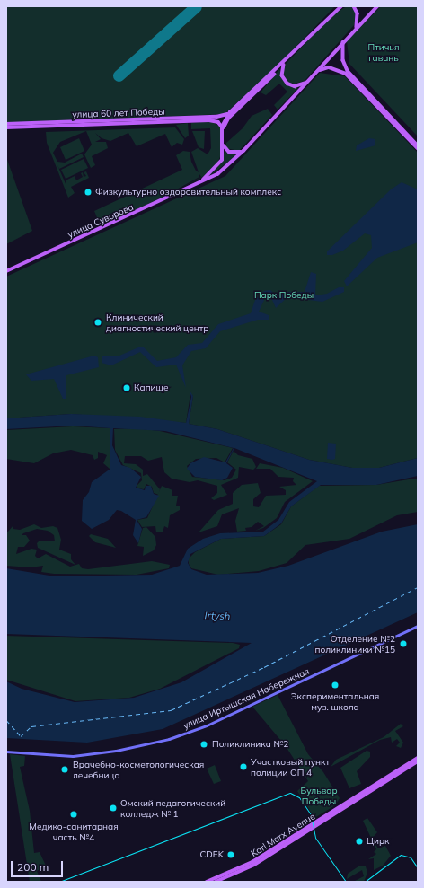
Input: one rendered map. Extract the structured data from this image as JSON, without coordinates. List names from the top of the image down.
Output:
{
  "streets": {
    "main road": [
      "улица 60 лет Победы",
      "улица Суворова",
      "улица Иртышская Набережная",
      "Karl Marx Avenue"
    ]
  },
  "water": ["Irtysh"],
  "parks": ["Птичья гавань", "Парк Победы", "Бульвар Победы"],
  "places": [
    "Физкультурно оздоровительный комплекс",
    "Клинический диагностический центр",
    "Капище",
    "Отделение №2 поликлиники №15",
    "Экспериментальная муз. школа",
    "Поликлиника №2",
    "Участковый пункт полиции ОП 4",
    "Врачебно-косметологическая лечебница",
    "Омский педагогический колледж № 1",
    "Медико-санитарная часть №4",
    "Цирк",
    "CDEK"
  ],
  "scale_bar": "200 m"
}
